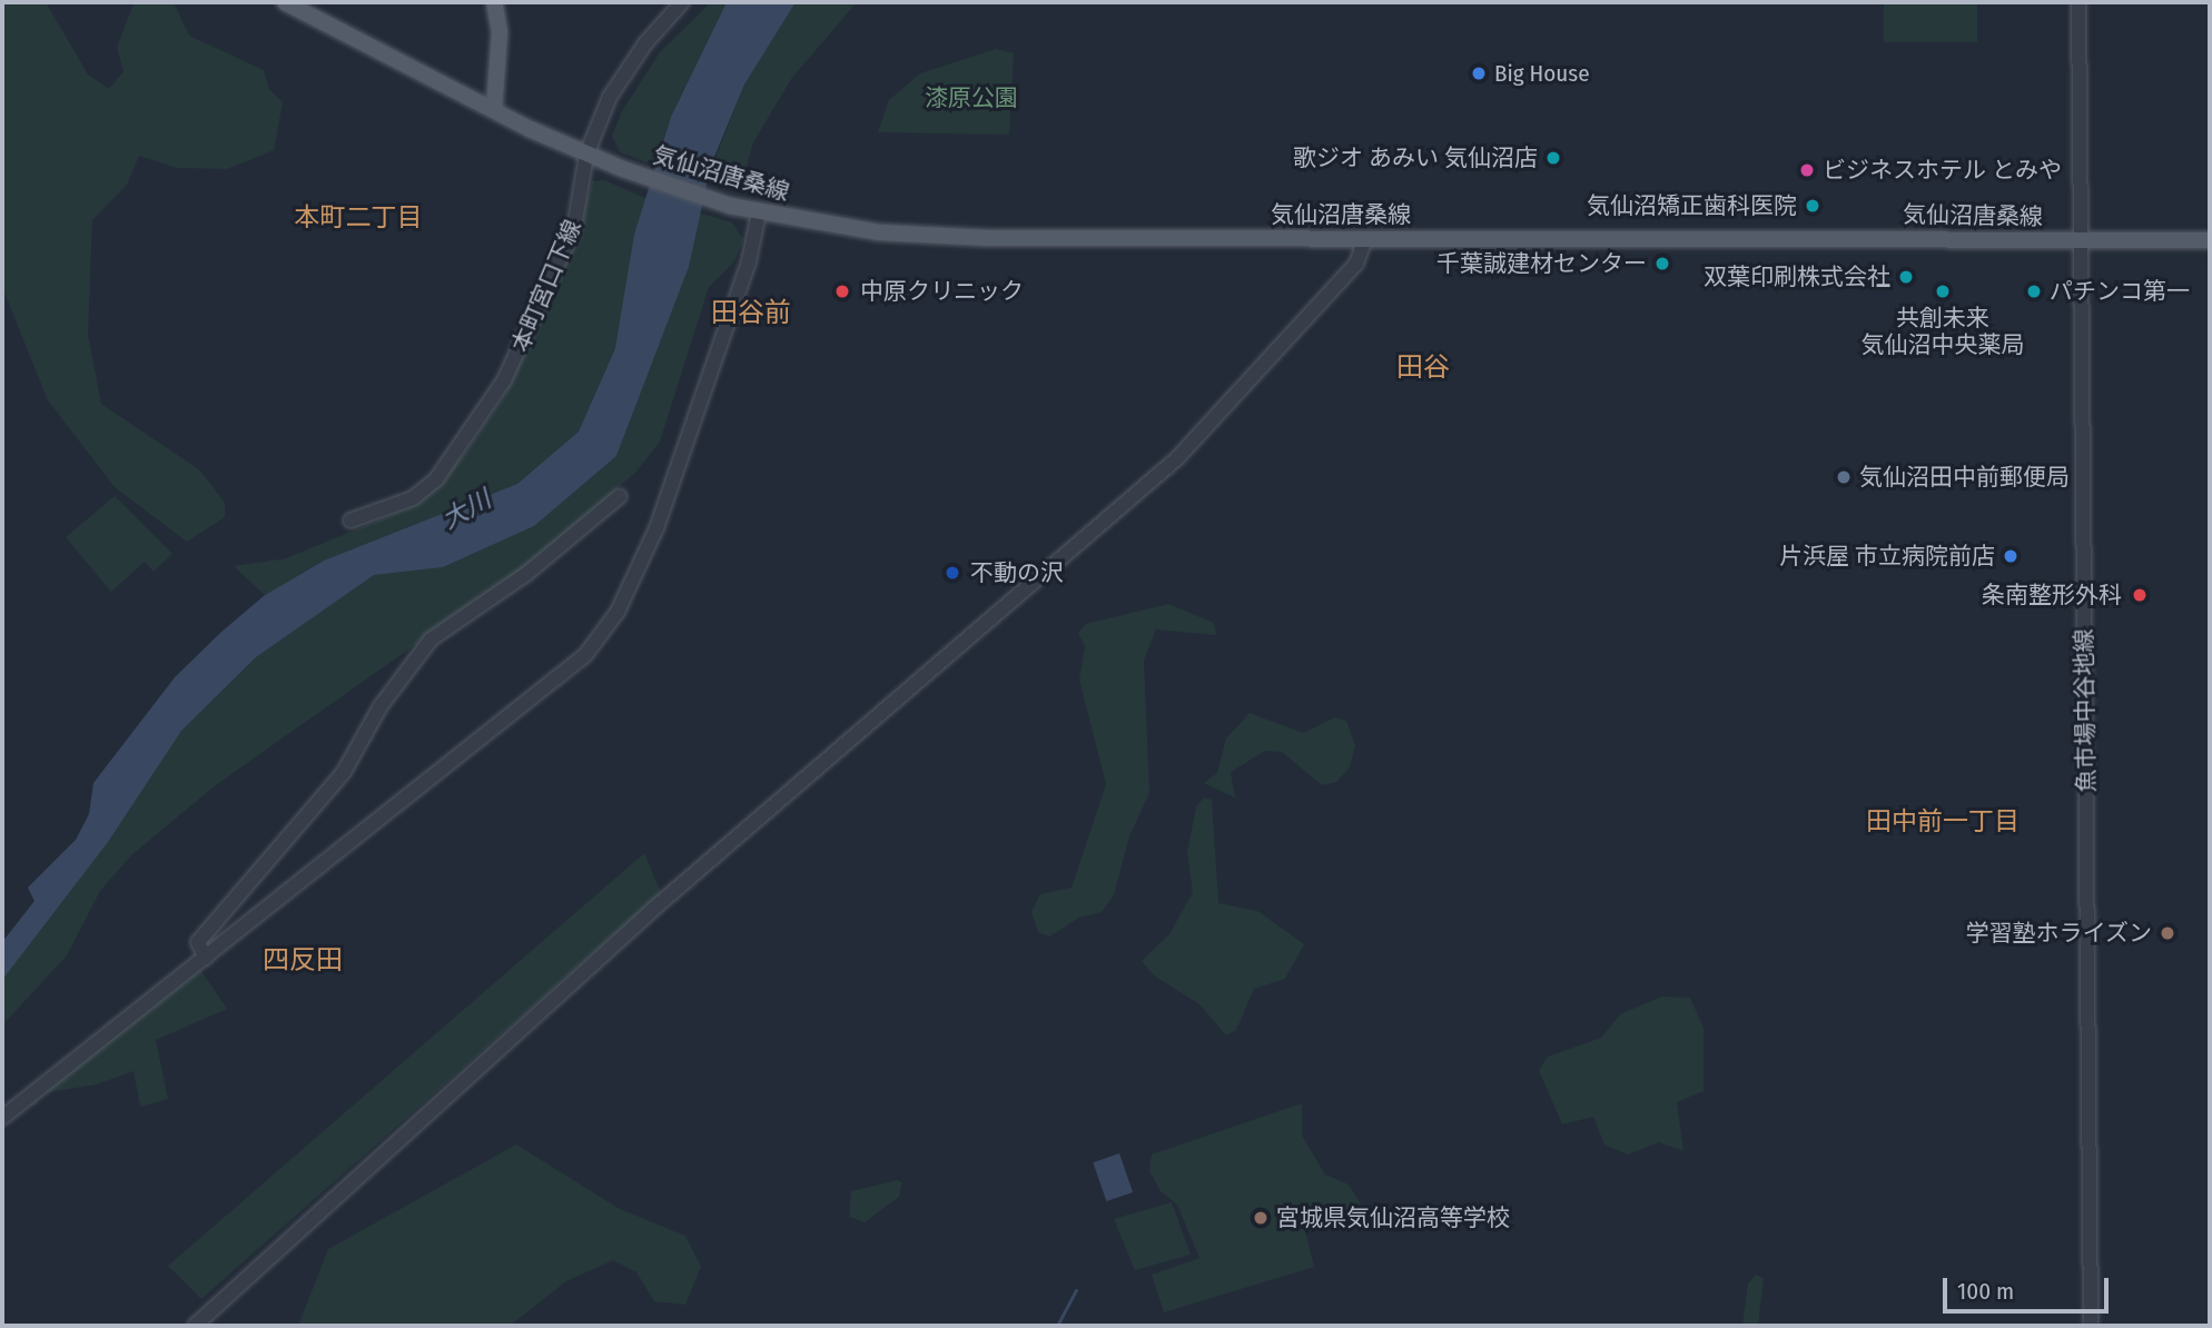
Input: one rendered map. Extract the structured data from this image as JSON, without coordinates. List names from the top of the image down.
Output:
{
  "streets": {
    "main road": ["気仙沼唐桑線"],
    "street": ["本町宮口下線", "魚市場中谷地線"]
  },
  "crossings": [
    ["気仙沼唐桑線", "本町宮口下線"],
    ["気仙沼唐桑線", "魚市場中谷地線"]
  ],
  "districts": [
    "本町二丁目",
    "田谷前",
    "田谷",
    "田中前一丁目",
    "四反田"
  ],
  "water": ["大川"],
  "parks": ["漆原公園"],
  "places": [
    "Big House",
    "歌ジオ あみい 気仙沼店",
    "ビジネスホテル とみや",
    "気仙沼矯正歯科医院",
    "千葉誠建材センター",
    "双葉印刷株式会社",
    "中原クリニック",
    "共創未来 気仙沼中央薬局",
    "パチンコ第一",
    "気仙沼田中前郵便局",
    "片浜屋 市立病院前店",
    "不動の沢",
    "条南整形外科",
    "学習塾ホライズン",
    "宮城県気仙沼高等学校"
  ],
  "scale_bar": "100 m"
}
